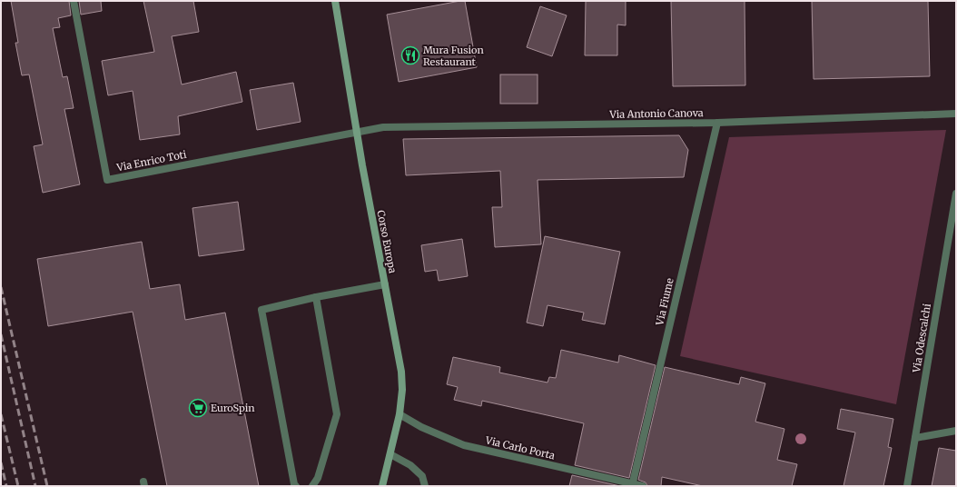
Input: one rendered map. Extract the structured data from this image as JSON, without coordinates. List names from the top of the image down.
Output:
{
  "streets": {
    "main road": ["Corso Europa"],
    "street": [
      "Via Antonio Canova",
      "Via Enrico Toti",
      "Via Fiume",
      "Via Odescalchi",
      "Via Carlo Porta"
    ]
  },
  "crossings": [
    ["Via Antonio Canova", "Via Enrico Toti"],
    ["Via Antonio Canova", "Corso Europa"],
    ["Via Antonio Canova", "Via Fiume"],
    ["Via Enrico Toti", "Corso Europa"],
    ["Corso Europa", "Via Carlo Porta"],
    ["Via Fiume", "Via Carlo Porta"]
  ],
  "places": {
    "restaurant": ["Mura Fusion Restaurant"],
    "supermarket": ["EuroSpin"]
  }
}
